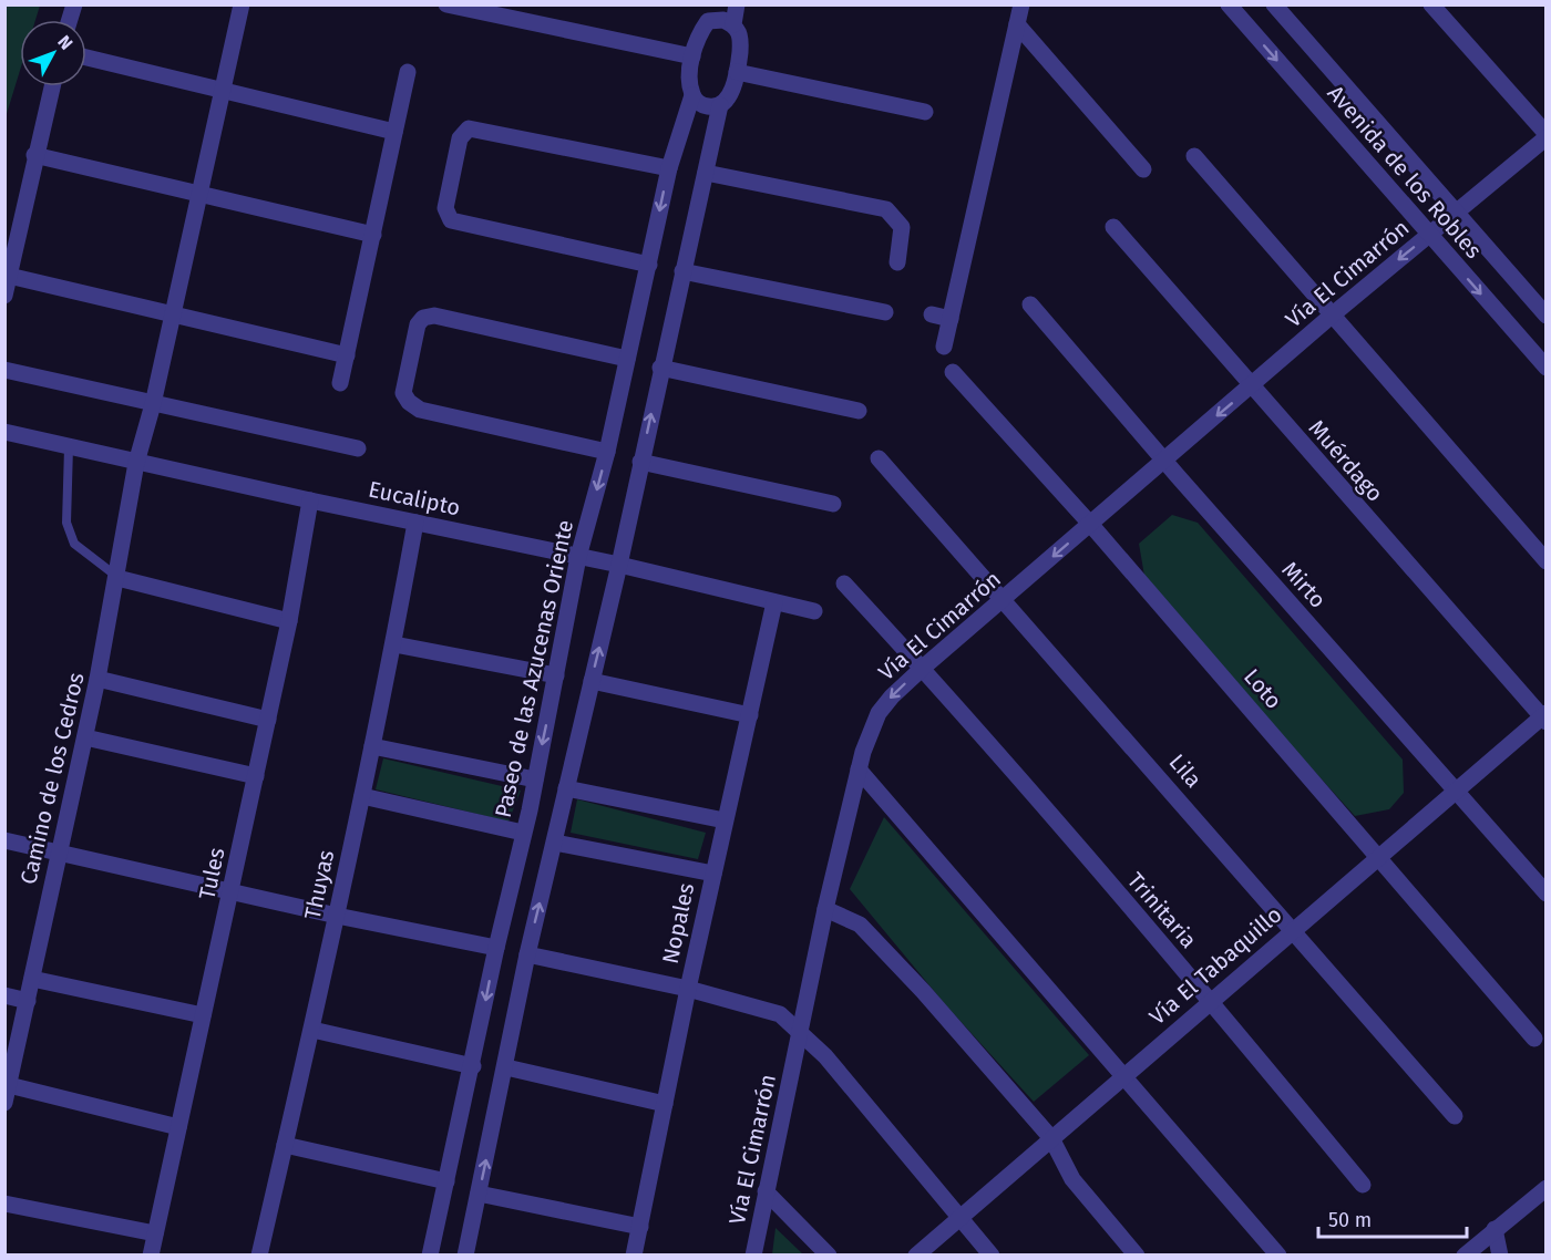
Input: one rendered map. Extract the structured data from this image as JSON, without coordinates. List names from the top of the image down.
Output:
{
  "streets": {
    "street": [
      "Avenida de los Robles",
      "Vía El Cimarrón",
      "Muérdago",
      "Eucalipto",
      "Mirto",
      "Paseo de las Azucenas Oriente",
      "Loto",
      "Lila",
      "Camino de los Cedros",
      "Tules",
      "Thuyas",
      "Trinitaria",
      "Nopales",
      "Vía El Tabaquillo"
    ]
  },
  "crossings": [
    ["Avenida de los Robles", "Vía El Cimarrón"],
    ["Vía El Cimarrón", "Muérdago"],
    ["Vía El Cimarrón", "Mirto"],
    ["Vía El Cimarrón", "Loto"],
    ["Vía El Cimarrón", "Lila"],
    ["Vía El Cimarrón", "Trinitaria"],
    ["Muérdago", "Vía El Tabaquillo"],
    ["Eucalipto", "Paseo de las Azucenas Oriente"],
    ["Eucalipto", "Camino de los Cedros"],
    ["Eucalipto", "Tules"],
    ["Eucalipto", "Thuyas"],
    ["Eucalipto", "Nopales"],
    ["Mirto", "Vía El Tabaquillo"],
    ["Loto", "Vía El Tabaquillo"],
    ["Lila", "Vía El Tabaquillo"],
    ["Trinitaria", "Vía El Tabaquillo"]
  ],
  "scale_bar": "50 m",
  "north": "top right"
}
